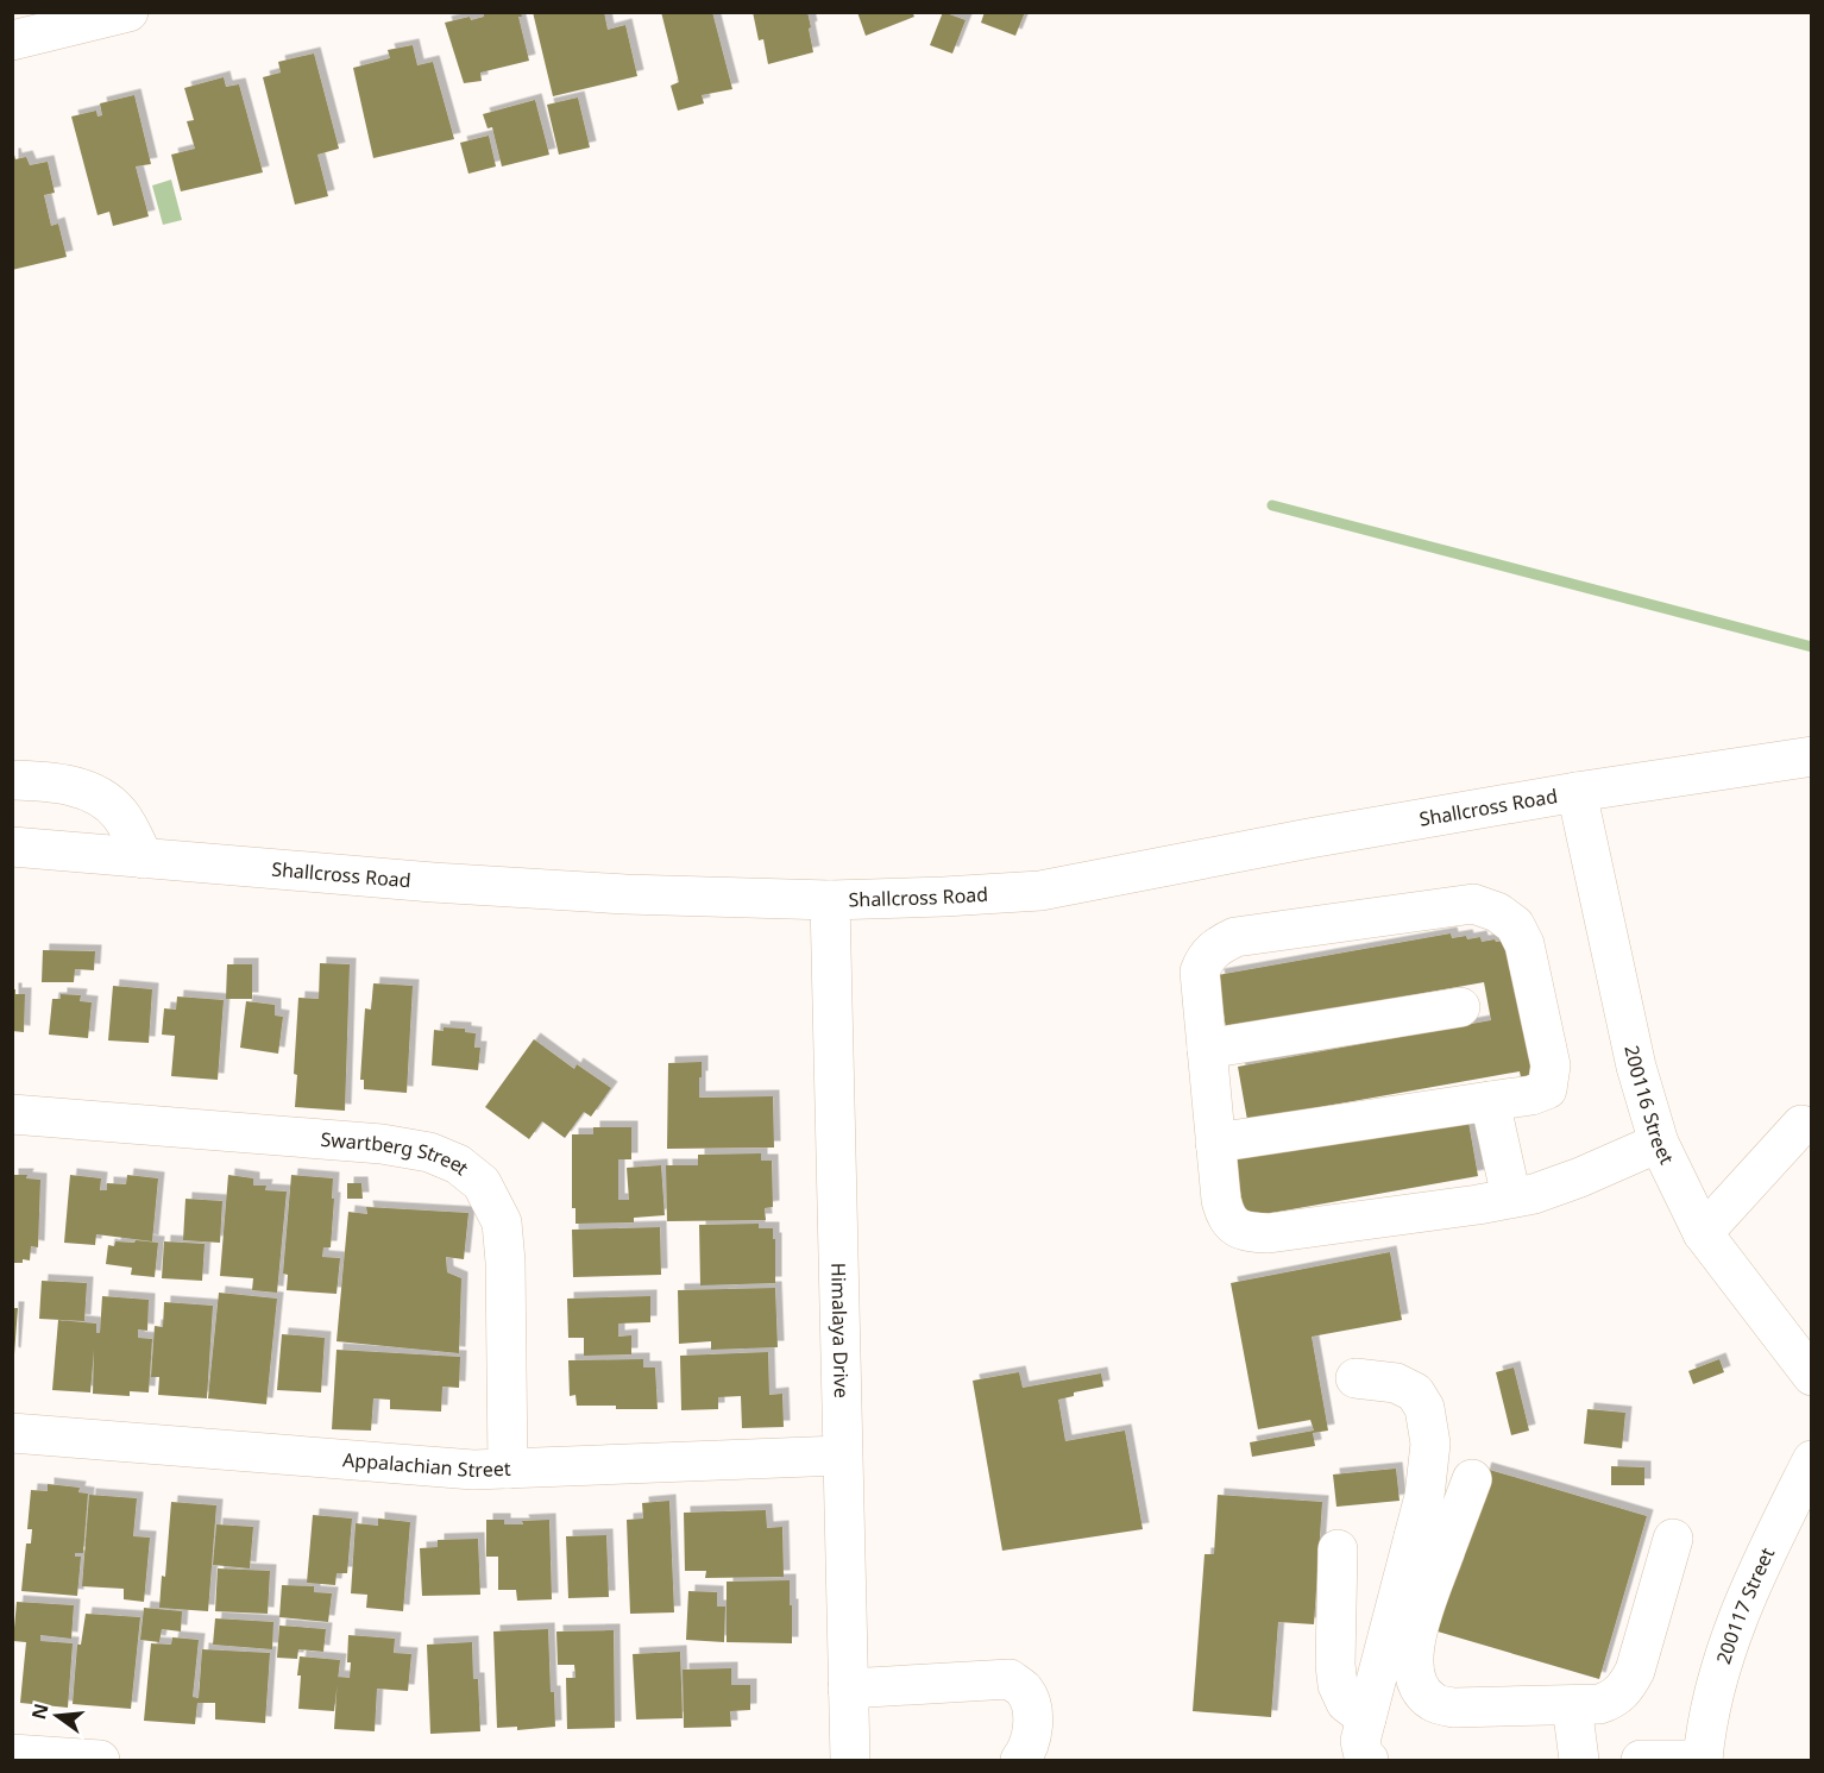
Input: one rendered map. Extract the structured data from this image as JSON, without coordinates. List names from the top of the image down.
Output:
{
  "streets": {
    "street": [
      "Shallcross Road",
      "200116 Street",
      "Swartberg Street",
      "Himalaya Drive",
      "Appalachian Street",
      "200117 Street"
    ]
  },
  "crossings": [
    ["Shallcross Road", "200116 Street"],
    ["Shallcross Road", "Himalaya Drive"],
    ["Swartberg Street", "Appalachian Street"],
    ["Himalaya Drive", "Appalachian Street"]
  ],
  "north": "left"
}
